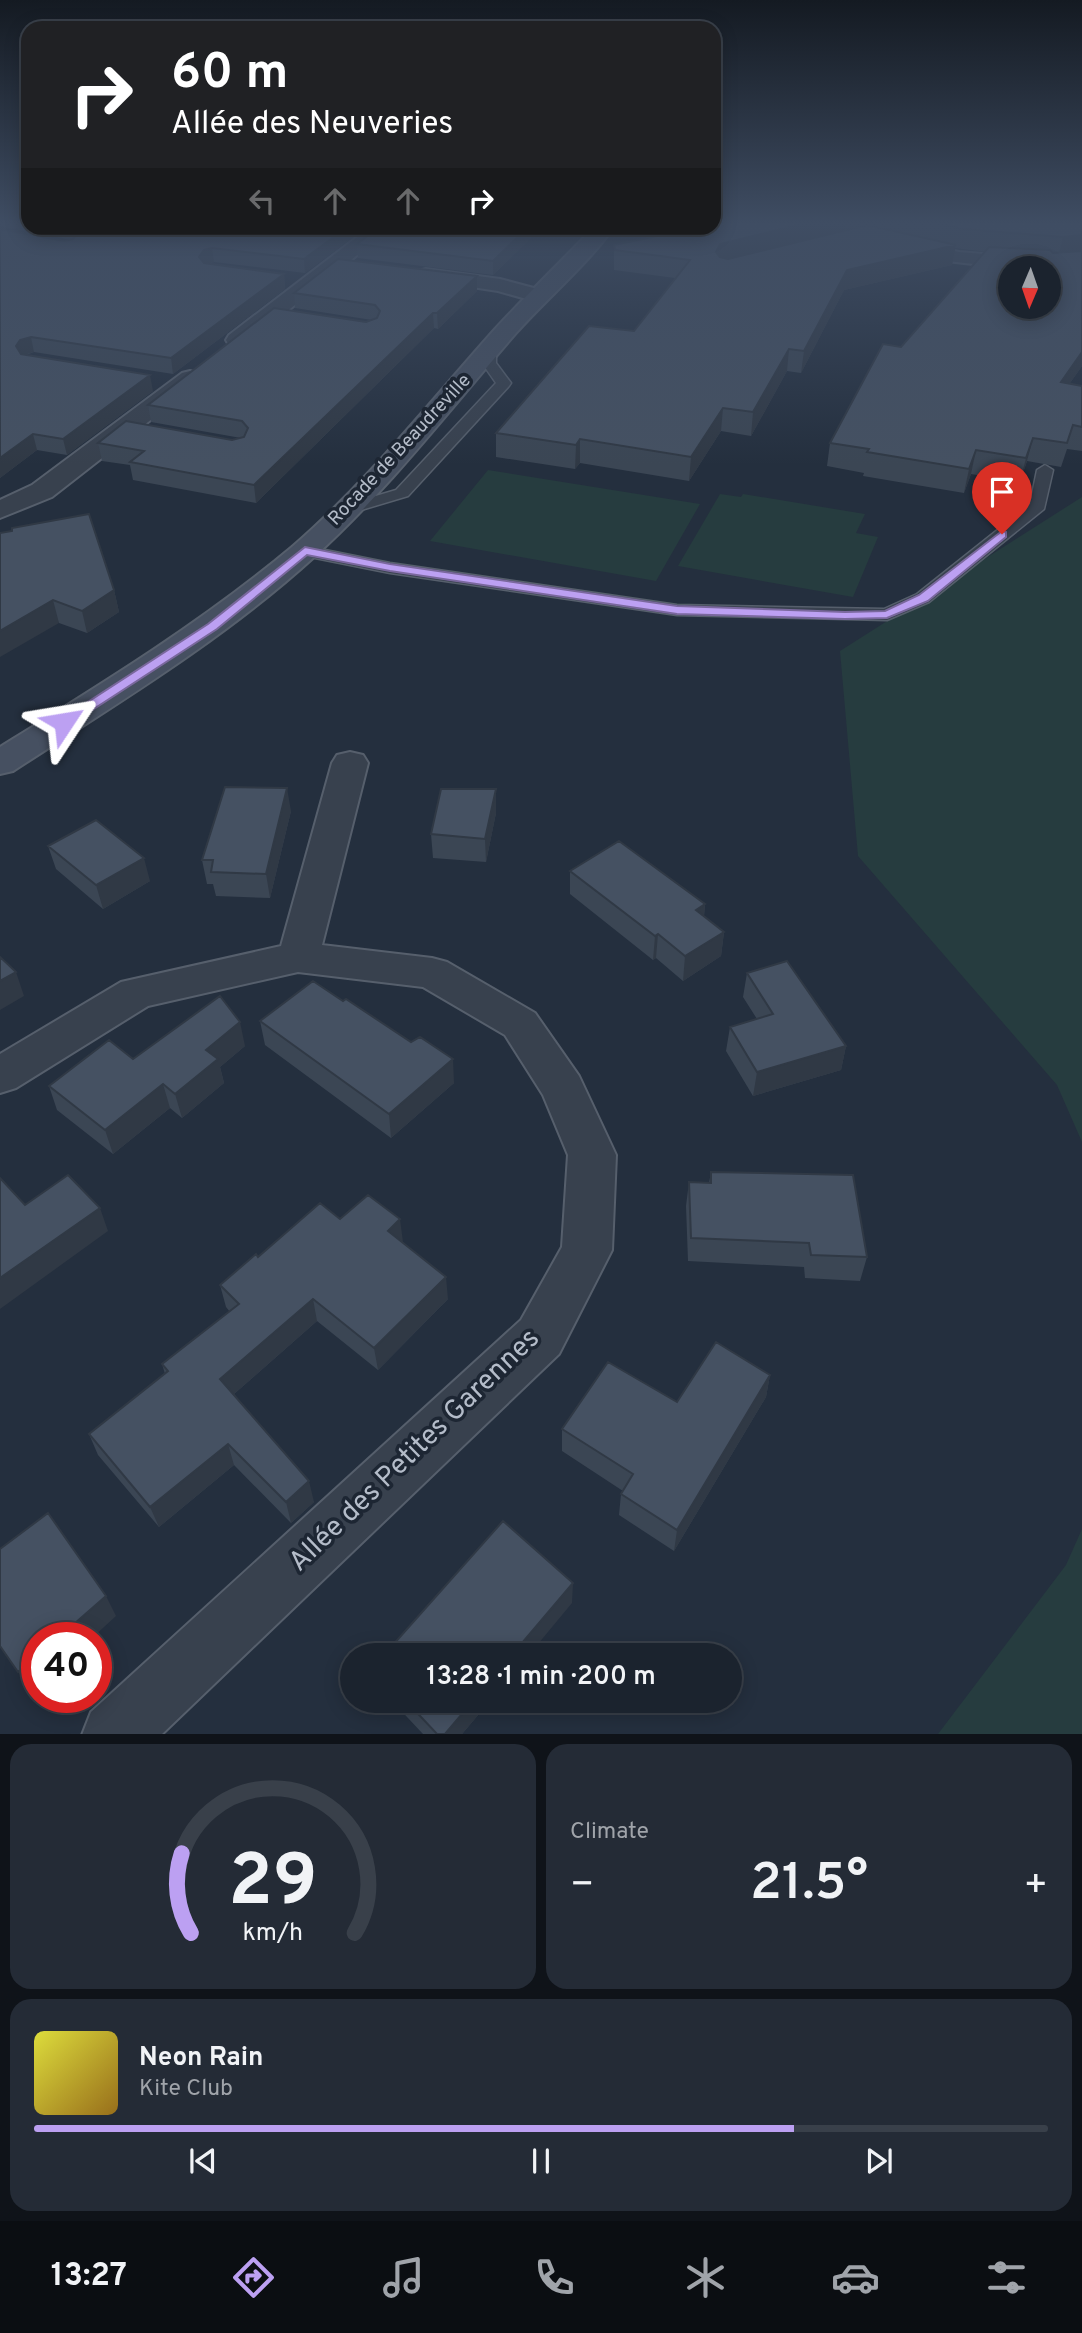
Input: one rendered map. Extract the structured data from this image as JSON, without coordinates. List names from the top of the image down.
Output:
{
  "streets": {
    "street": ["Rocade de Beaudreville", "Allée des Petites Garennes"]
  },
  "north": "bottom",
  "page": {
    "turn": ["60 m", "Allée des Neuveries"],
    "limit": "40",
    "trip": "13:28 · 1 min · 200 m",
    "tile": "Climate",
    "heat": ["−", "21.5°", "+"],
    "song": ["Neon Rain", "Kite Club"],
    "tabs": "13:27",
    "gauge": ["29", "km/h"]
  }
}
